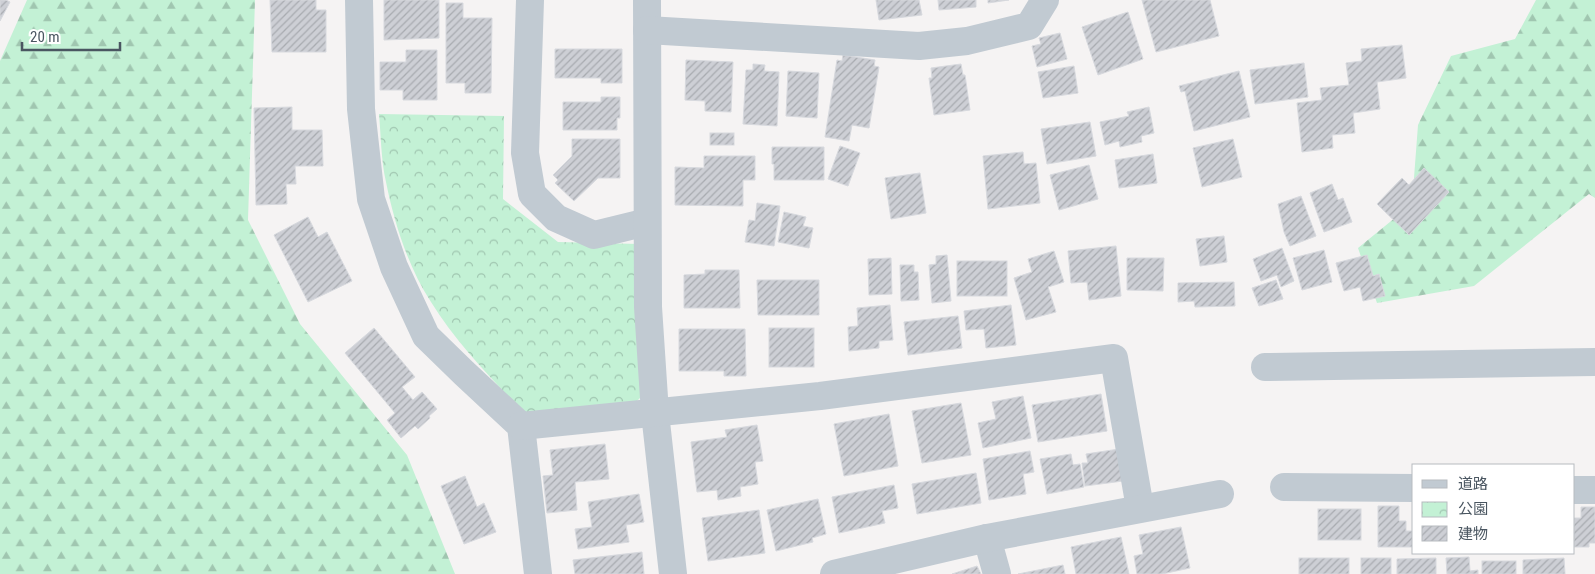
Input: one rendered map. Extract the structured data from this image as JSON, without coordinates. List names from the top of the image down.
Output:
{
  "legend": ["道路", "公園", "建物"],
  "scale_bar": "20 m"
}
